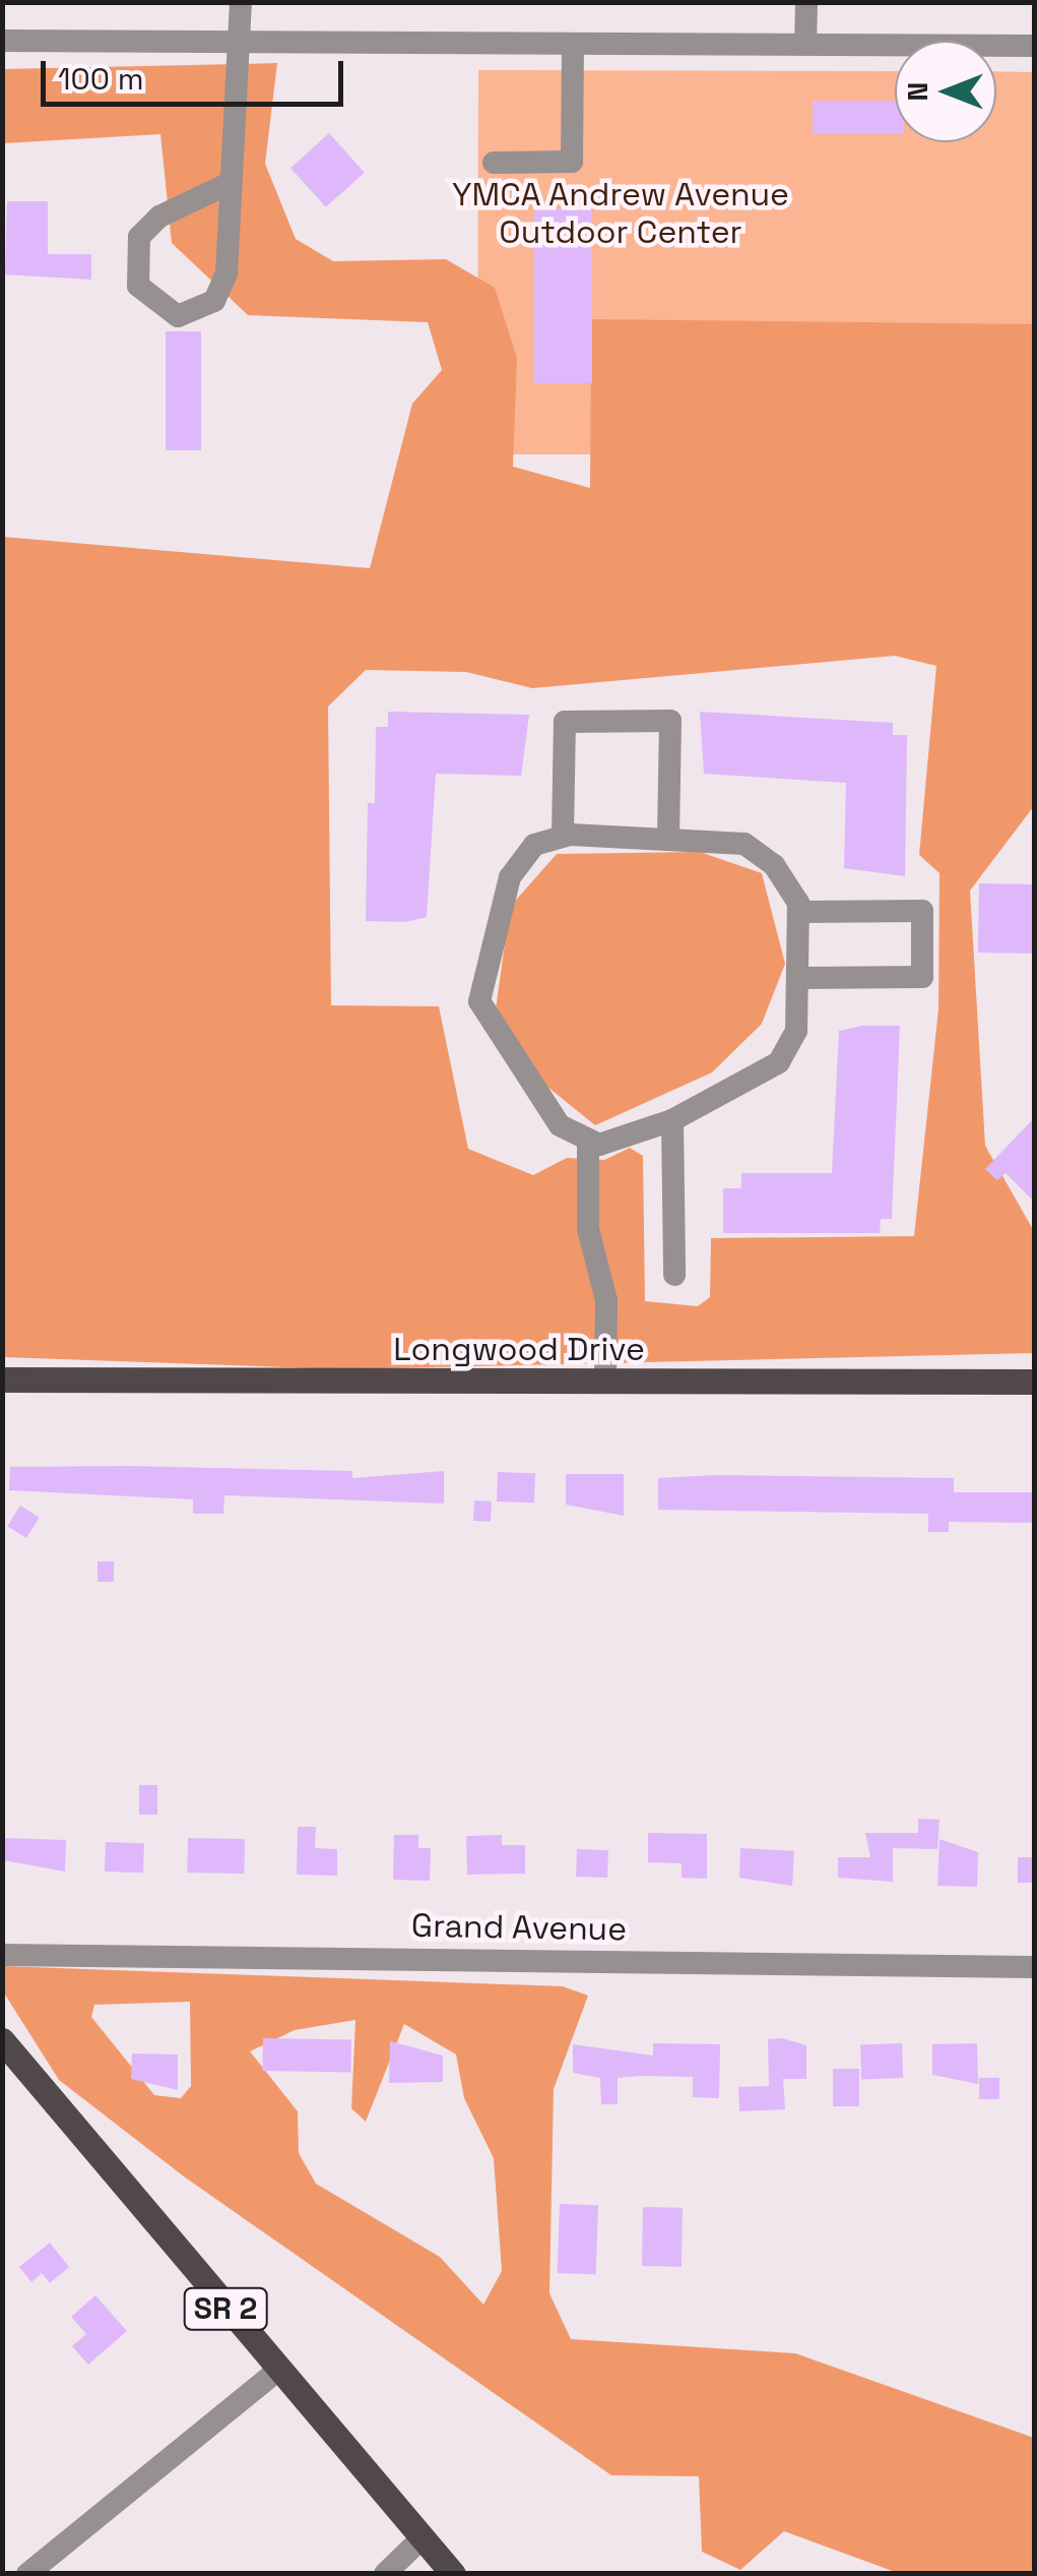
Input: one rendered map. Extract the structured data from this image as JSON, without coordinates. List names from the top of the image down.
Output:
{
  "streets": {
    "main road": ["Longwood Drive", "SR 2"],
    "street": ["Grand Avenue"]
  },
  "parks": ["YMCA Andrew Avenue Outdoor Center"],
  "scale_bar": "100 m",
  "north": "left"
}
